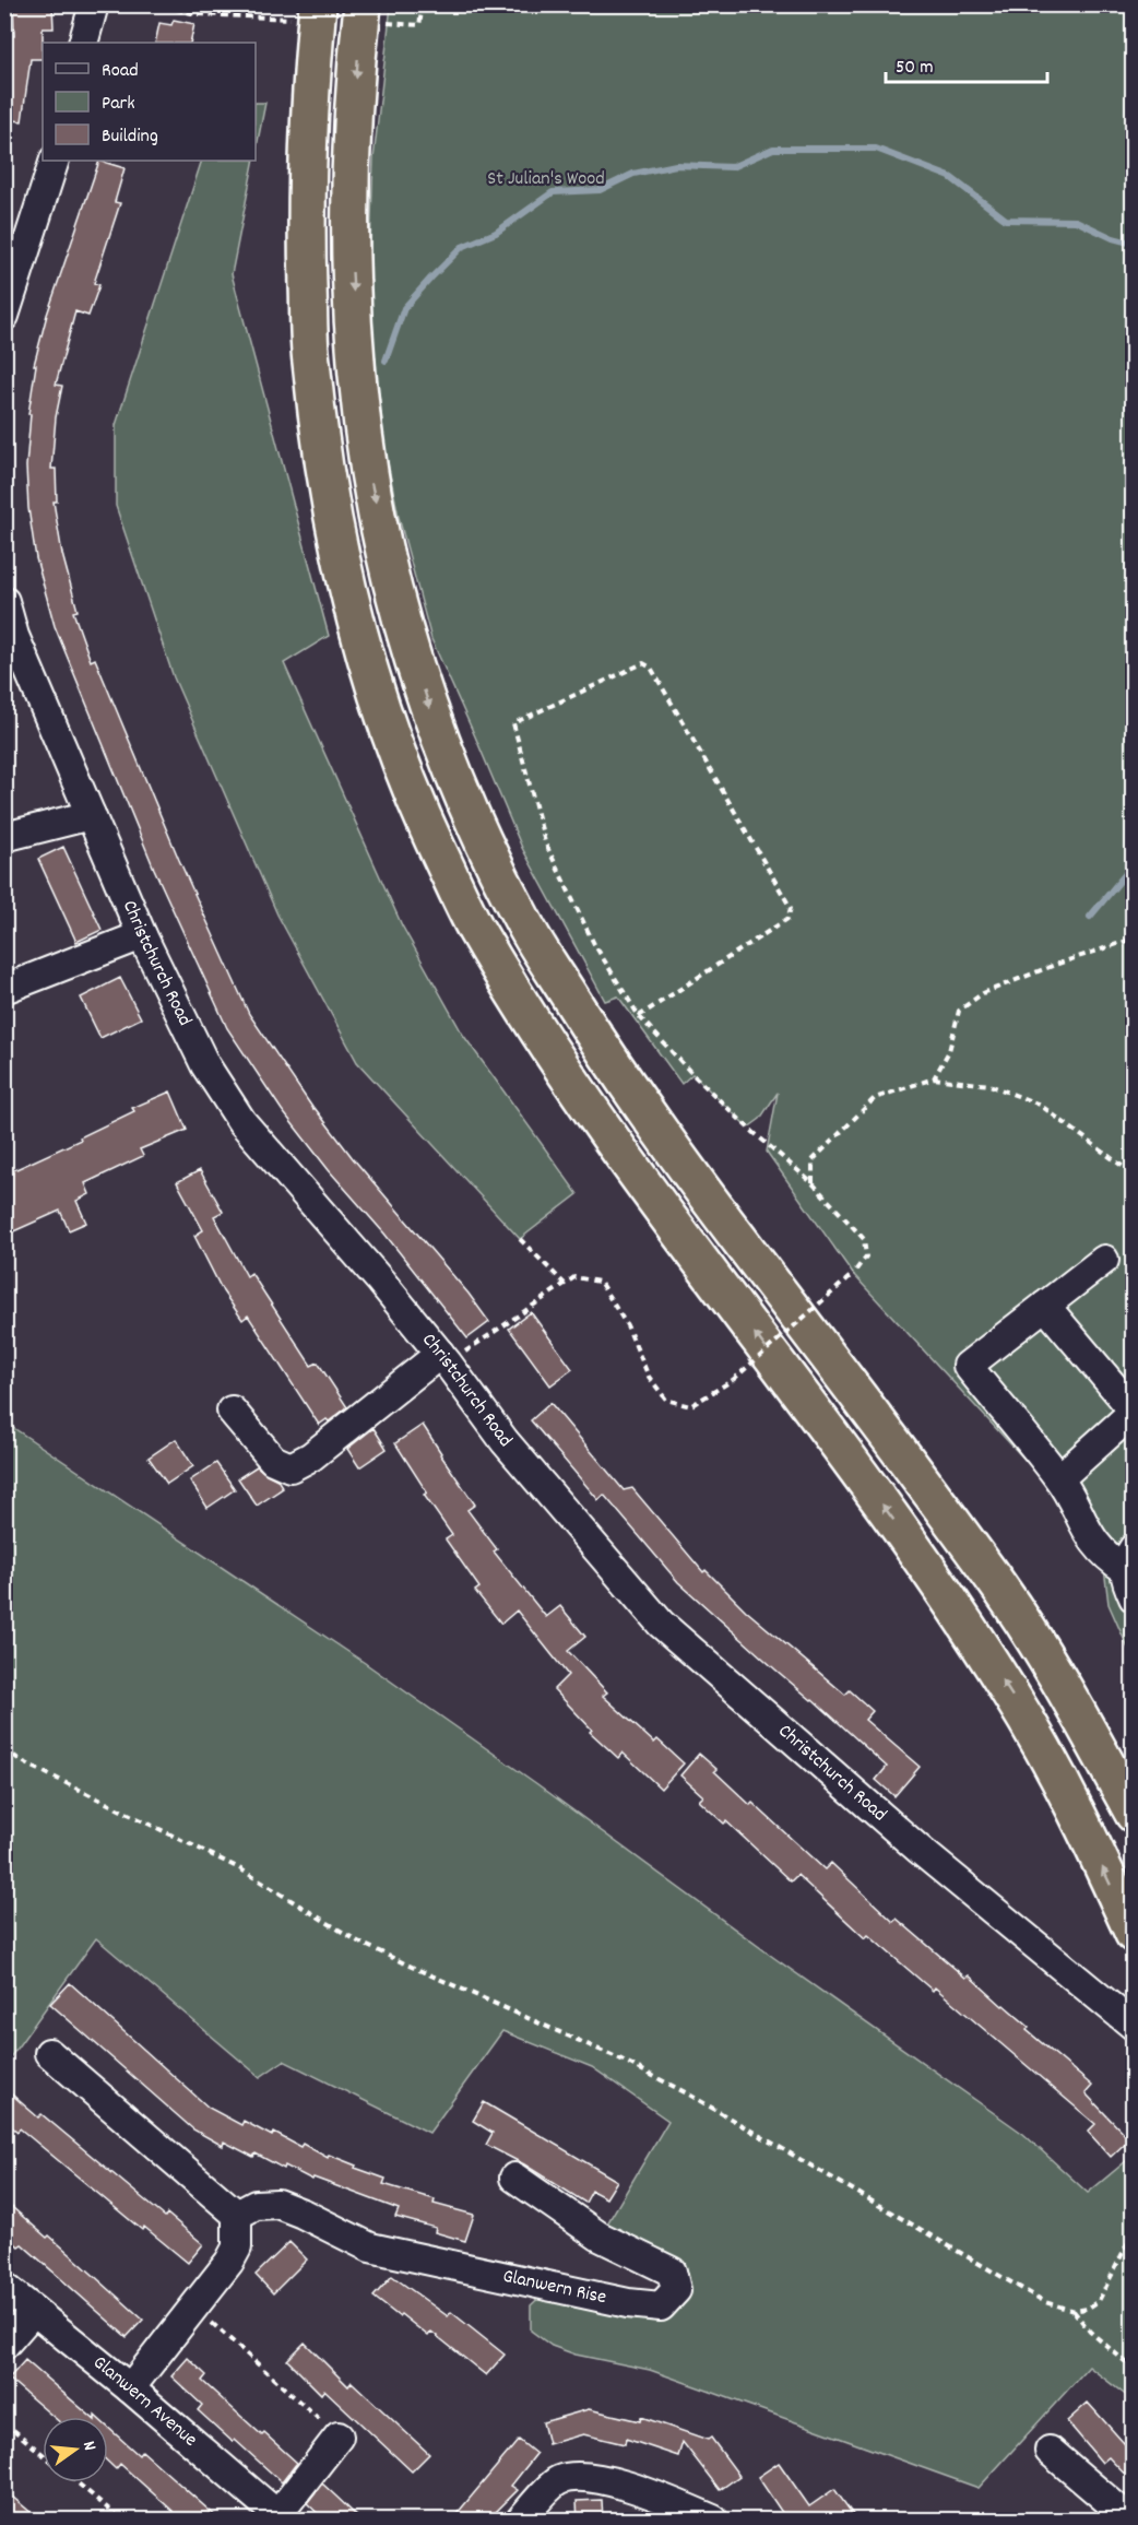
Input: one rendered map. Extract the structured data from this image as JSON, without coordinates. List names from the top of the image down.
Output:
{
  "streets": {
    "street": ["Christchurch Road", "Glanwern Rise", "Glanwern Avenue"]
  },
  "parks": ["St Julian's Wood"],
  "legend": ["Road", "Park", "Building"],
  "scale_bar": "50 m",
  "north": "right"
}
